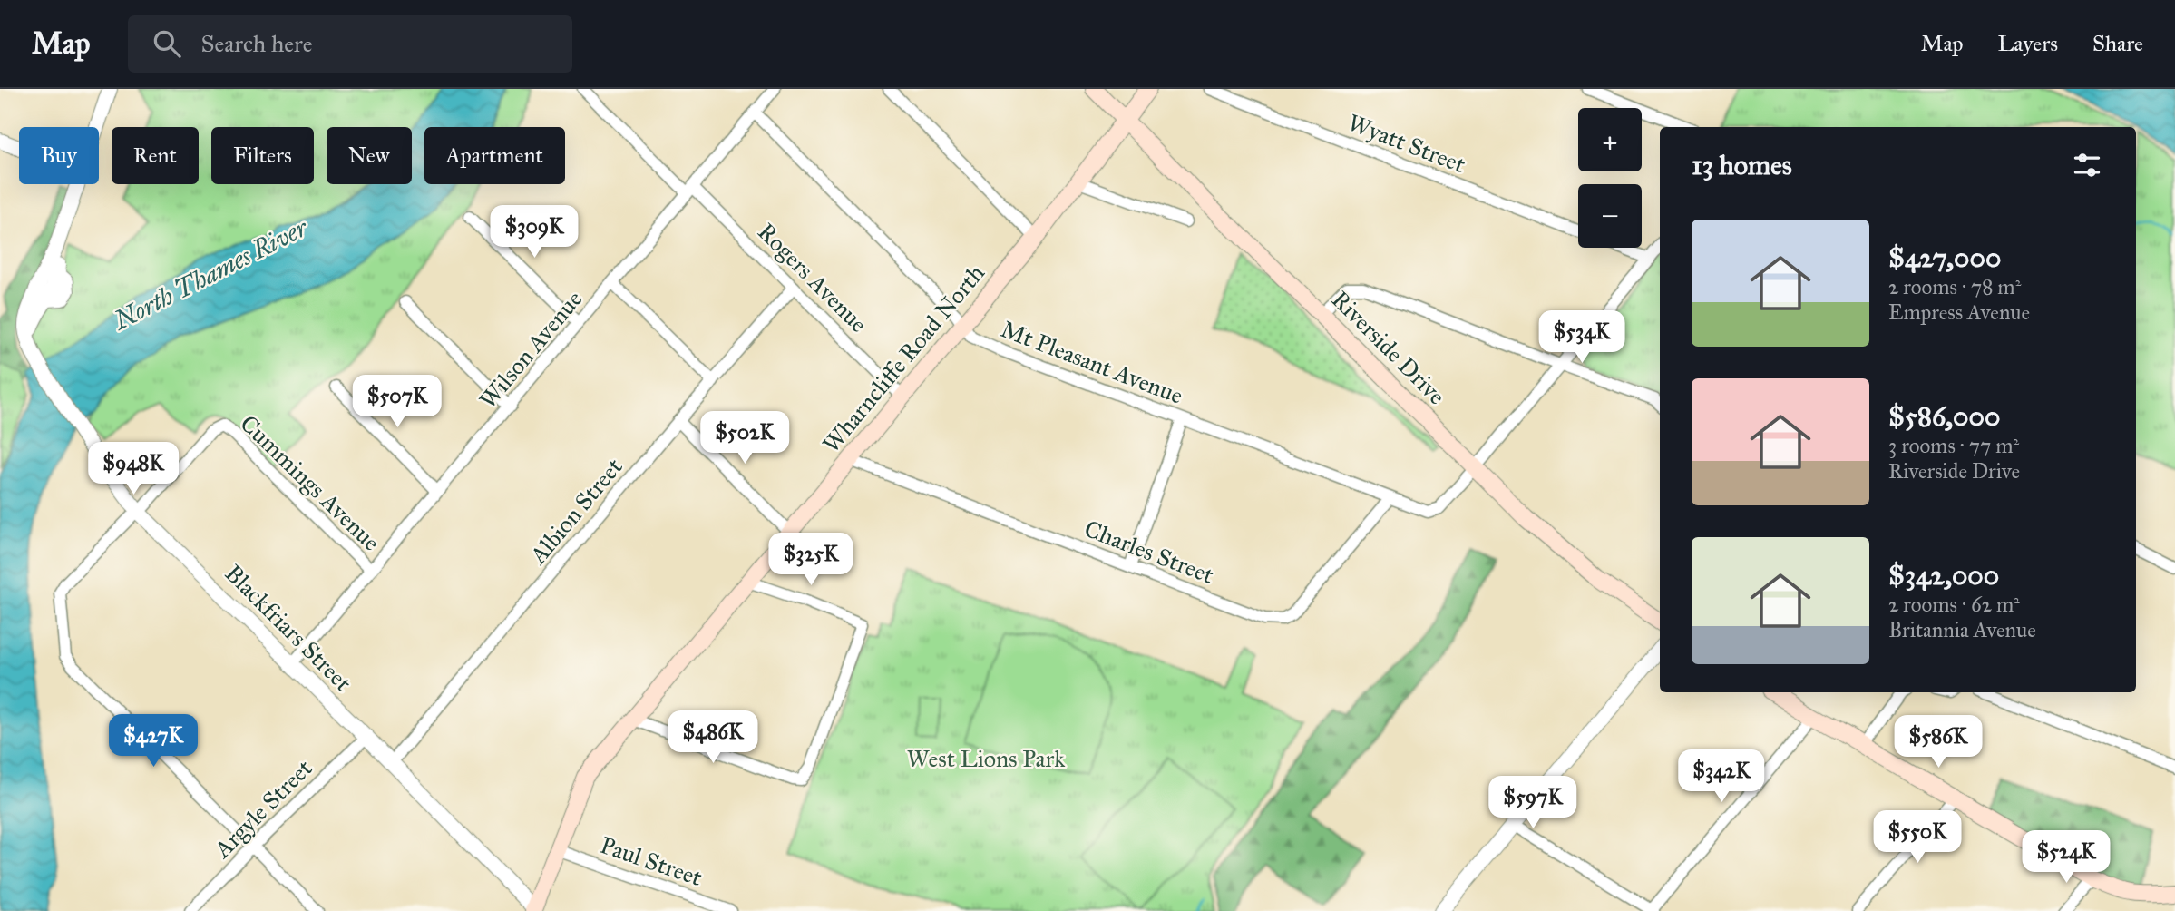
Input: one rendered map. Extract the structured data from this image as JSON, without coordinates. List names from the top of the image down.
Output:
{
  "streets": {
    "main road": ["Riverside Drive", "Wharncliffe Road North"],
    "street": [
      "Wyatt Street",
      "Rogers Avenue",
      "Wilson Avenue",
      "Mt Pleasant Avenue",
      "Cummings Avenue",
      "Albion Street",
      "Charles Street",
      "Blackfriars Street",
      "Argyle Street",
      "Paul Street"
    ]
  },
  "crossings": [
    ["Wyatt Street", "Mt Pleasant Avenue"],
    ["Rogers Avenue", "Wilson Avenue"],
    ["Rogers Avenue", "Wharncliffe Road North"],
    ["Rogers Avenue", "Albion Street"],
    ["Riverside Drive", "Wharncliffe Road North"],
    ["Riverside Drive", "Mt Pleasant Avenue"],
    ["Wilson Avenue", "Mt Pleasant Avenue"],
    ["Wilson Avenue", "Cummings Avenue"],
    ["Wilson Avenue", "Blackfriars Street"],
    ["Wharncliffe Road North", "Mt Pleasant Avenue"],
    ["Wharncliffe Road North", "Charles Street"],
    ["Wharncliffe Road North", "Blackfriars Street"],
    ["Wharncliffe Road North", "Paul Street"],
    ["Mt Pleasant Avenue", "Charles Street"],
    ["Cummings Avenue", "Blackfriars Street"],
    ["Albion Street", "Blackfriars Street"],
    ["Blackfriars Street", "Argyle Street"]
  ],
  "water": ["North Thames River"],
  "parks": ["West Lions Park"],
  "page": {
    "header": "Map",
    "search": "Search here",
    "nav": ["Map", "Layers", "Share"],
    "map_buttons": ["+", "−"],
    "chip": [
      "Buy",
      "Rent",
      "Filters",
      "New",
      "Apartment"
    ],
    "heading": "13 homes",
    "list": [
      {
        "name": "$427,000",
        "note": "2 rooms · 78 m² · Empress Avenue"
      },
      {
        "name": "$586,000",
        "note": "3 rooms · 77 m² · Riverside Drive"
      },
      {
        "name": "$342,000",
        "note": "2 rooms · 62 m² · Britannia Avenue"
      }
    ],
    "price": [
      "$309K",
      "$534K",
      "$507K",
      "$502K",
      "$948K",
      "$325K",
      "$486K",
      "$427K",
      "$586K",
      "$342K",
      "$597K",
      "$550K",
      "$524K"
    ]
  }
}
